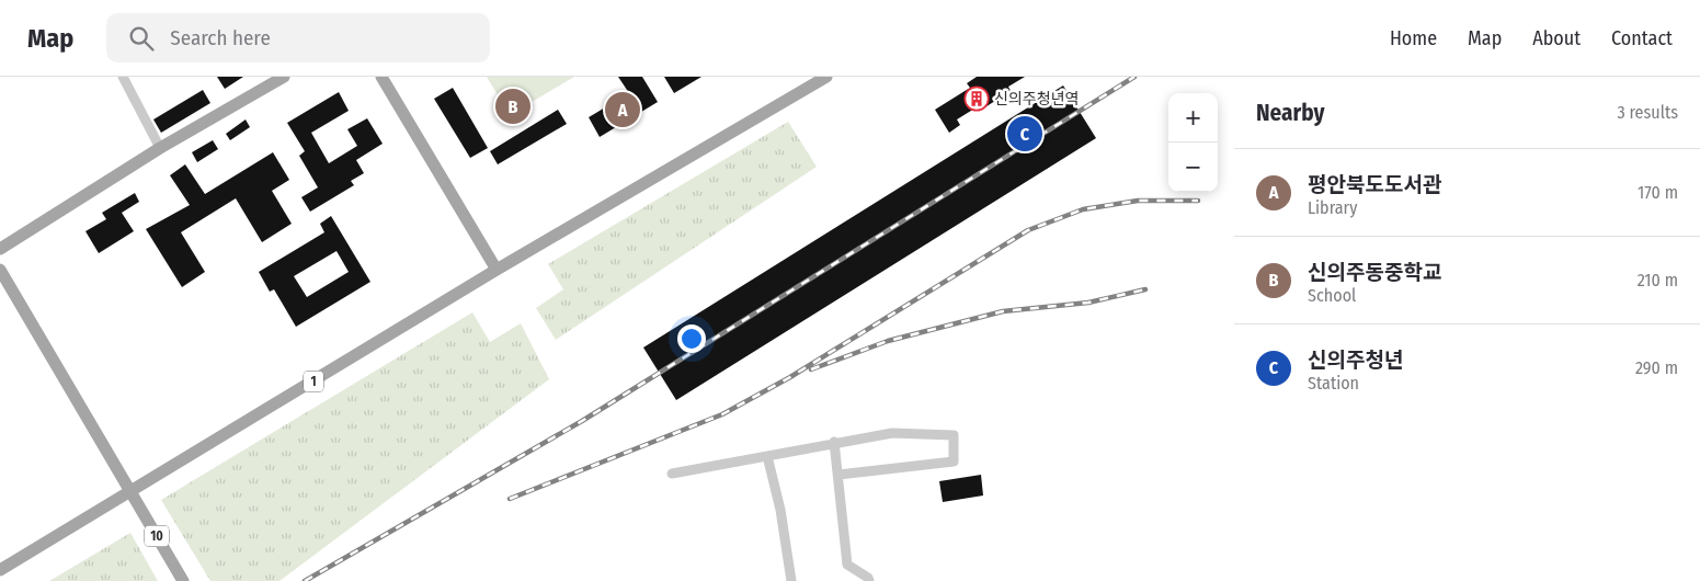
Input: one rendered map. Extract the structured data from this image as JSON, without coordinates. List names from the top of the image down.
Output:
{
  "streets": {
    "main road": ["1", "10"]
  },
  "crossings": [
    ["1", "10"]
  ],
  "places": {
    "building": ["신의주청년역"]
  },
  "page": {
    "header": "Map",
    "search": "Search here",
    "nav": [
      "Home",
      "Map",
      "About",
      "Contact"
    ],
    "heading": ["Nearby", "3 results"],
    "pins": ["B", "A", "C"],
    "map_buttons": ["+", "−"],
    "list": [
      {
        "mark": "A",
        "name": "평안북도도서관",
        "note": "Library",
        "value": "170 m"
      },
      {
        "mark": "B",
        "name": "신의주동중학교",
        "note": "School",
        "value": "210 m"
      },
      {
        "mark": "C",
        "name": "신의주청년",
        "note": "Station",
        "value": "290 m"
      }
    ]
  }
}
